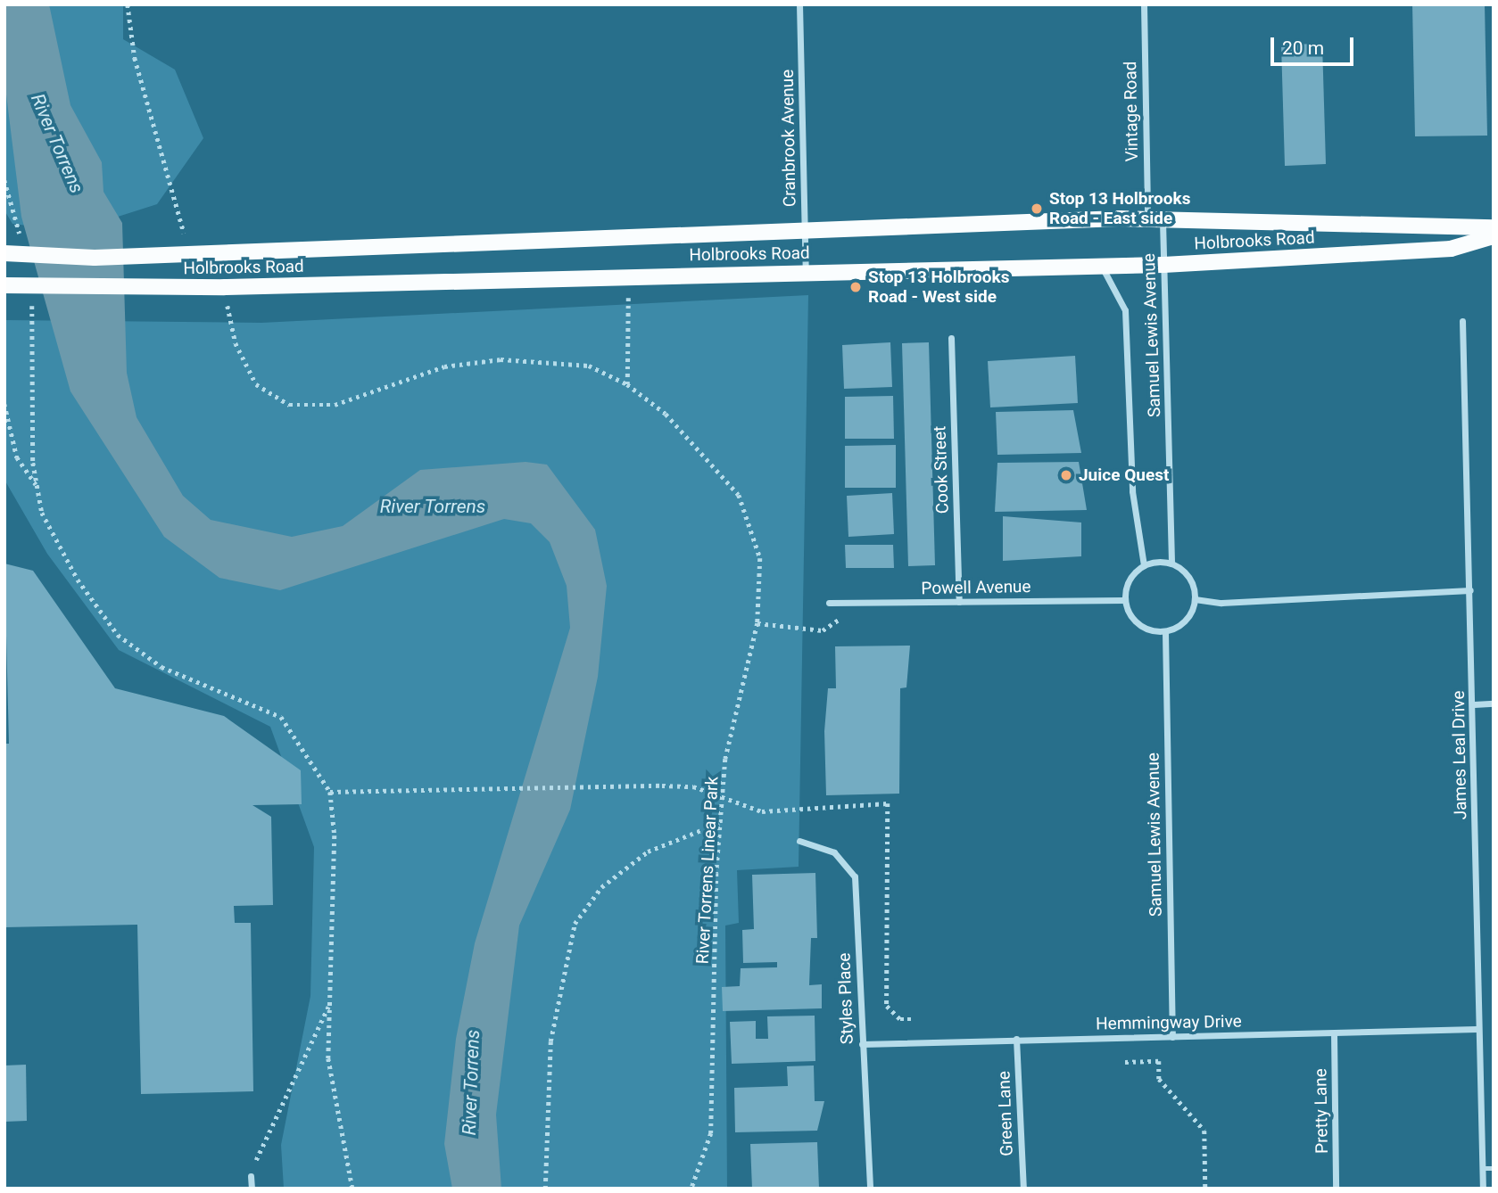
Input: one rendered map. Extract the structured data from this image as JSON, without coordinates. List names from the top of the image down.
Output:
{
  "streets": {
    "main road": ["Holbrooks Road"],
    "street": [
      "Vintage Road",
      "Cranbrook Avenue",
      "Samuel Lewis Avenue",
      "Cook Street",
      "Powell Avenue",
      "James Leal Drive",
      "Styles Place",
      "Hemmingway Drive",
      "Pretty Lane",
      "Green Lane"
    ],
    "path": ["River Torrens Linear Park"]
  },
  "crossings": [
    ["Vintage Road", "Holbrooks Road"],
    ["Vintage Road", "Samuel Lewis Avenue"],
    ["Cranbrook Avenue", "Holbrooks Road"],
    ["Holbrooks Road", "Samuel Lewis Avenue"],
    ["Holbrooks Road", "River Torrens Linear Park"],
    ["Samuel Lewis Avenue", "Powell Avenue"],
    ["Samuel Lewis Avenue", "Hemmingway Drive"],
    ["Cook Street", "Powell Avenue"],
    ["James Leal Drive", "Hemmingway Drive"],
    ["Styles Place", "Hemmingway Drive"],
    ["Hemmingway Drive", "Pretty Lane"],
    ["Hemmingway Drive", "Green Lane"]
  ],
  "water": ["River Torrens"],
  "places": ["Stop 13 Holbrooks Road - East side", "Stop 13 Holbrooks Road - West side", "Juice Quest"],
  "scale_bar": "20 m"
}
